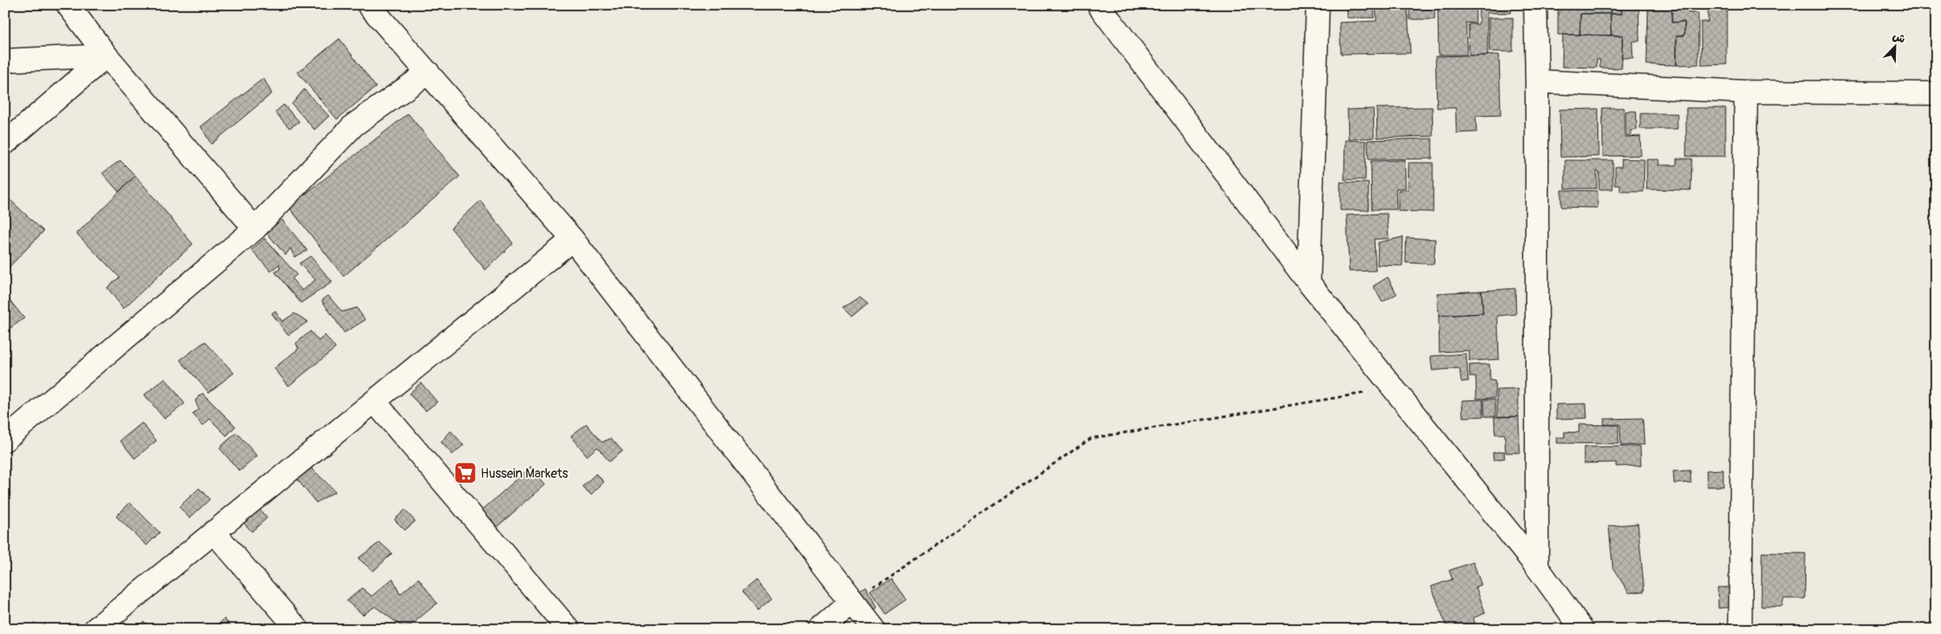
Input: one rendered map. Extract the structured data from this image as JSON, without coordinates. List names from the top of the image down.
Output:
{
  "places": {
    "supermarket": ["Hussein Markets"]
  },
  "north": "top right"
}
